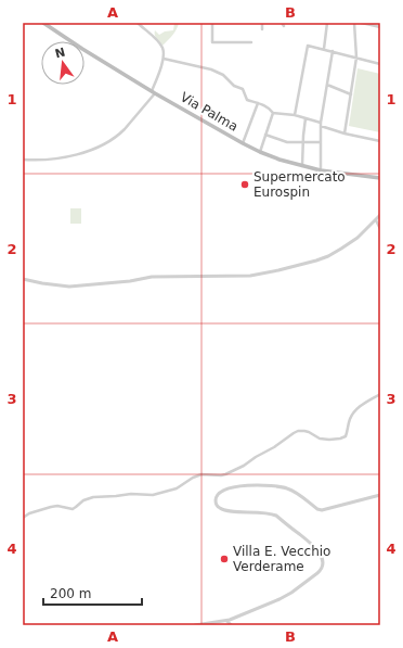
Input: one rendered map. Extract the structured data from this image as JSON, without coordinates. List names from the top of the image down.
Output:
{
  "streets": {
    "main road": ["Via Palma"]
  },
  "places": ["Supermercato Eurospin", "Villa E. Vecchio Verderame"],
  "scale_bar": "200 m",
  "north": "top",
  "grid": {
    "columns": ["A", "B"],
    "rows": [
      "1",
      "2",
      "3",
      "4"
    ]
  }
}
